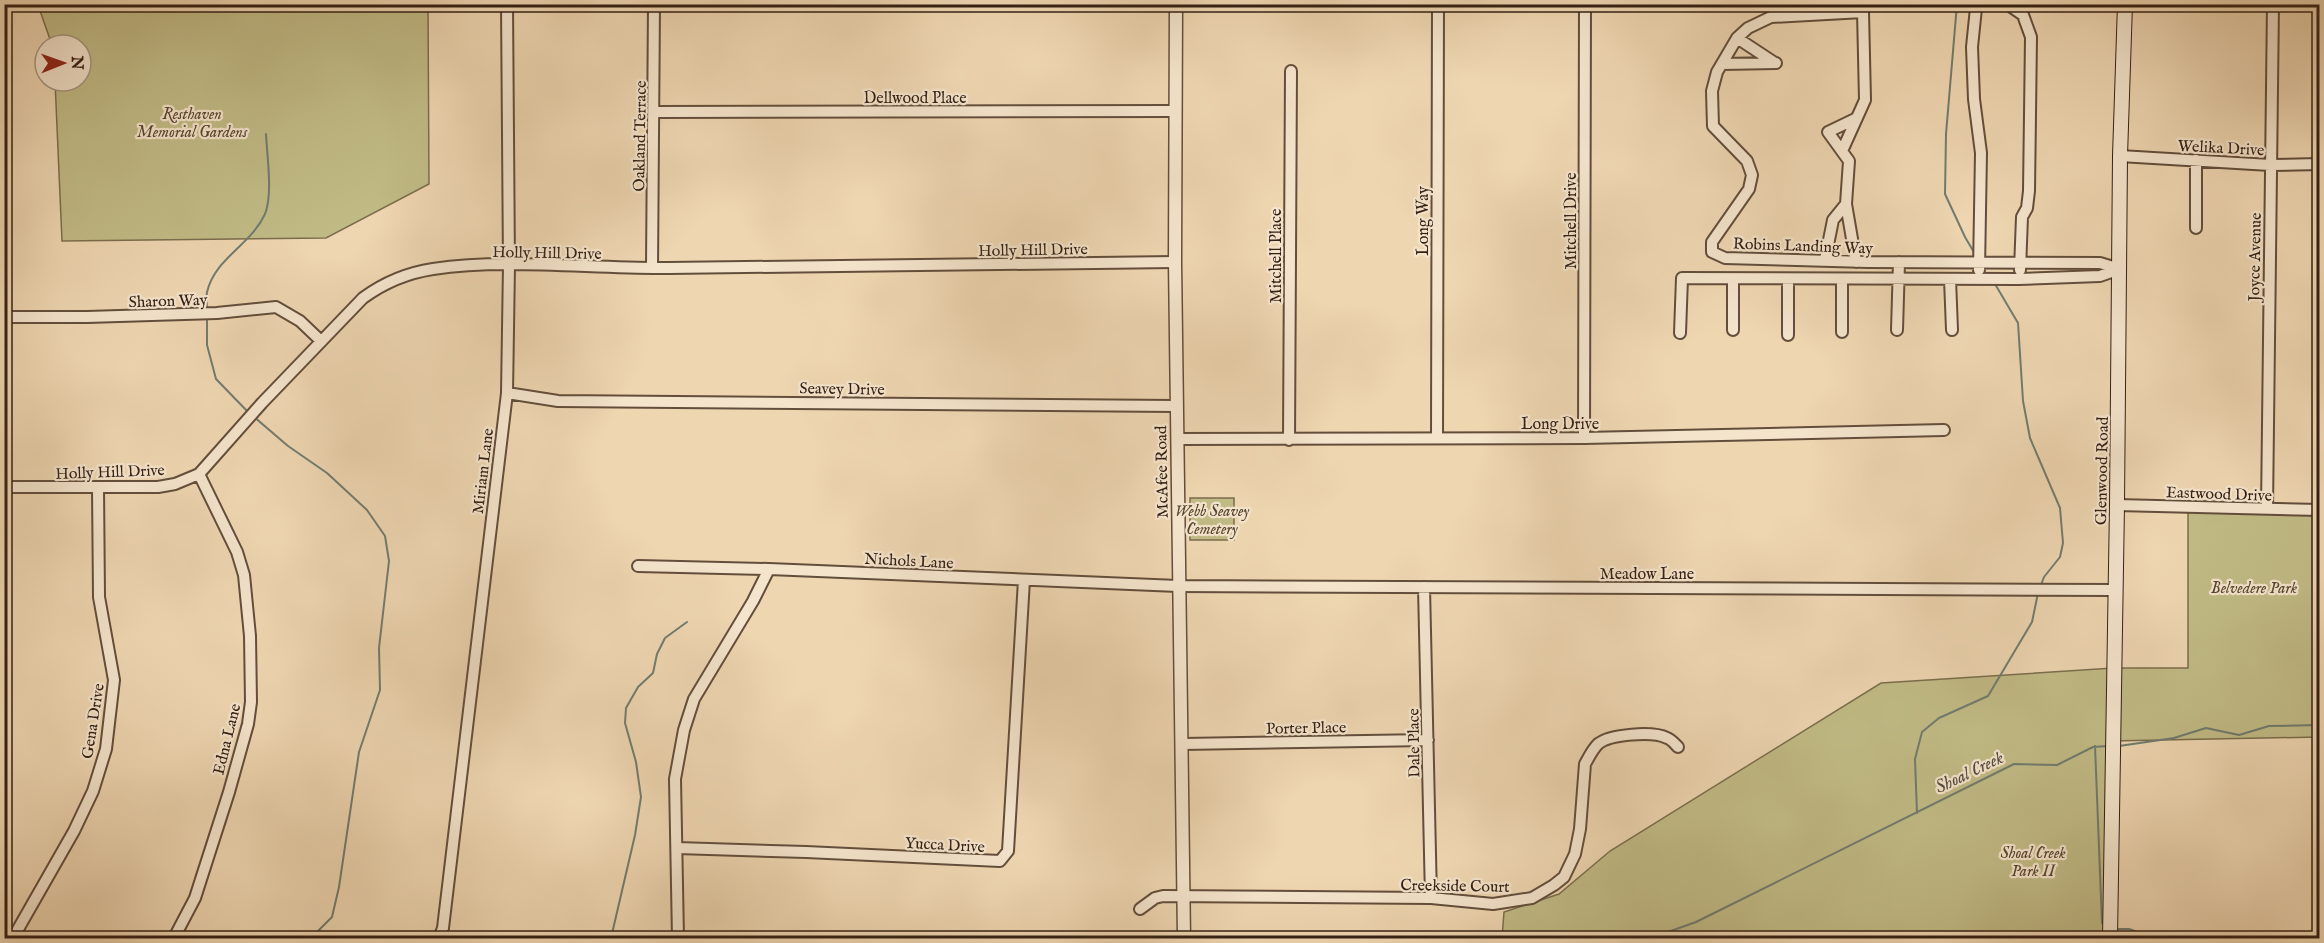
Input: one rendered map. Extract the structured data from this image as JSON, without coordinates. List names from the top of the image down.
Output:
{
  "streets": {
    "main road": ["Glenwood Road"],
    "street": [
      "Dellwood Place",
      "Oakland Terrace",
      "Welika Drive",
      "Long Way",
      "Mitchell Drive",
      "Robins Landing Way",
      "Holly Hill Drive",
      "Mitchell Place",
      "Joyce Avenue",
      "Sharon Way",
      "Seavey Drive",
      "Long Drive",
      "Miriam Lane",
      "McAfee Road",
      "Eastwood Drive",
      "Nichols Lane",
      "Meadow Lane",
      "Gena Drive",
      "Porter Place",
      "Edna Lane",
      "Dale Place",
      "Yucca Drive",
      "Creekside Court"
    ]
  },
  "crossings": [
    ["Dellwood Place", "Oakland Terrace"],
    ["Dellwood Place", "McAfee Road"],
    ["Oakland Terrace", "Holly Hill Drive"],
    ["Welika Drive", "Joyce Avenue"],
    ["Welika Drive", "Glenwood Road"],
    ["Long Way", "Long Drive"],
    ["Mitchell Drive", "Long Drive"],
    ["Robins Landing Way", "Glenwood Road"],
    ["Holly Hill Drive", "Sharon Way"],
    ["Holly Hill Drive", "Miriam Lane"],
    ["Holly Hill Drive", "McAfee Road"],
    ["Holly Hill Drive", "Gena Drive"],
    ["Holly Hill Drive", "Edna Lane"],
    ["Mitchell Place", "Long Drive"],
    ["Joyce Avenue", "Eastwood Drive"],
    ["Seavey Drive", "Miriam Lane"],
    ["Seavey Drive", "McAfee Road"],
    ["Long Drive", "McAfee Road"],
    ["Glenwood Road", "Eastwood Drive"],
    ["Glenwood Road", "Meadow Lane"],
    ["McAfee Road", "Nichols Lane"],
    ["McAfee Road", "Meadow Lane"],
    ["McAfee Road", "Porter Place"],
    ["McAfee Road", "Creekside Court"],
    ["Nichols Lane", "Meadow Lane"],
    ["Nichols Lane", "Yucca Drive"],
    ["Meadow Lane", "Dale Place"],
    ["Porter Place", "Dale Place"],
    ["Dale Place", "Creekside Court"]
  ],
  "water": ["Shoal Creek"],
  "parks": [
    "Resthaven Memorial Gardens",
    "Webb Seavey Cemetery",
    "Belvedere Park",
    "Shoal Creek Park II"
  ],
  "north": "right"
}
